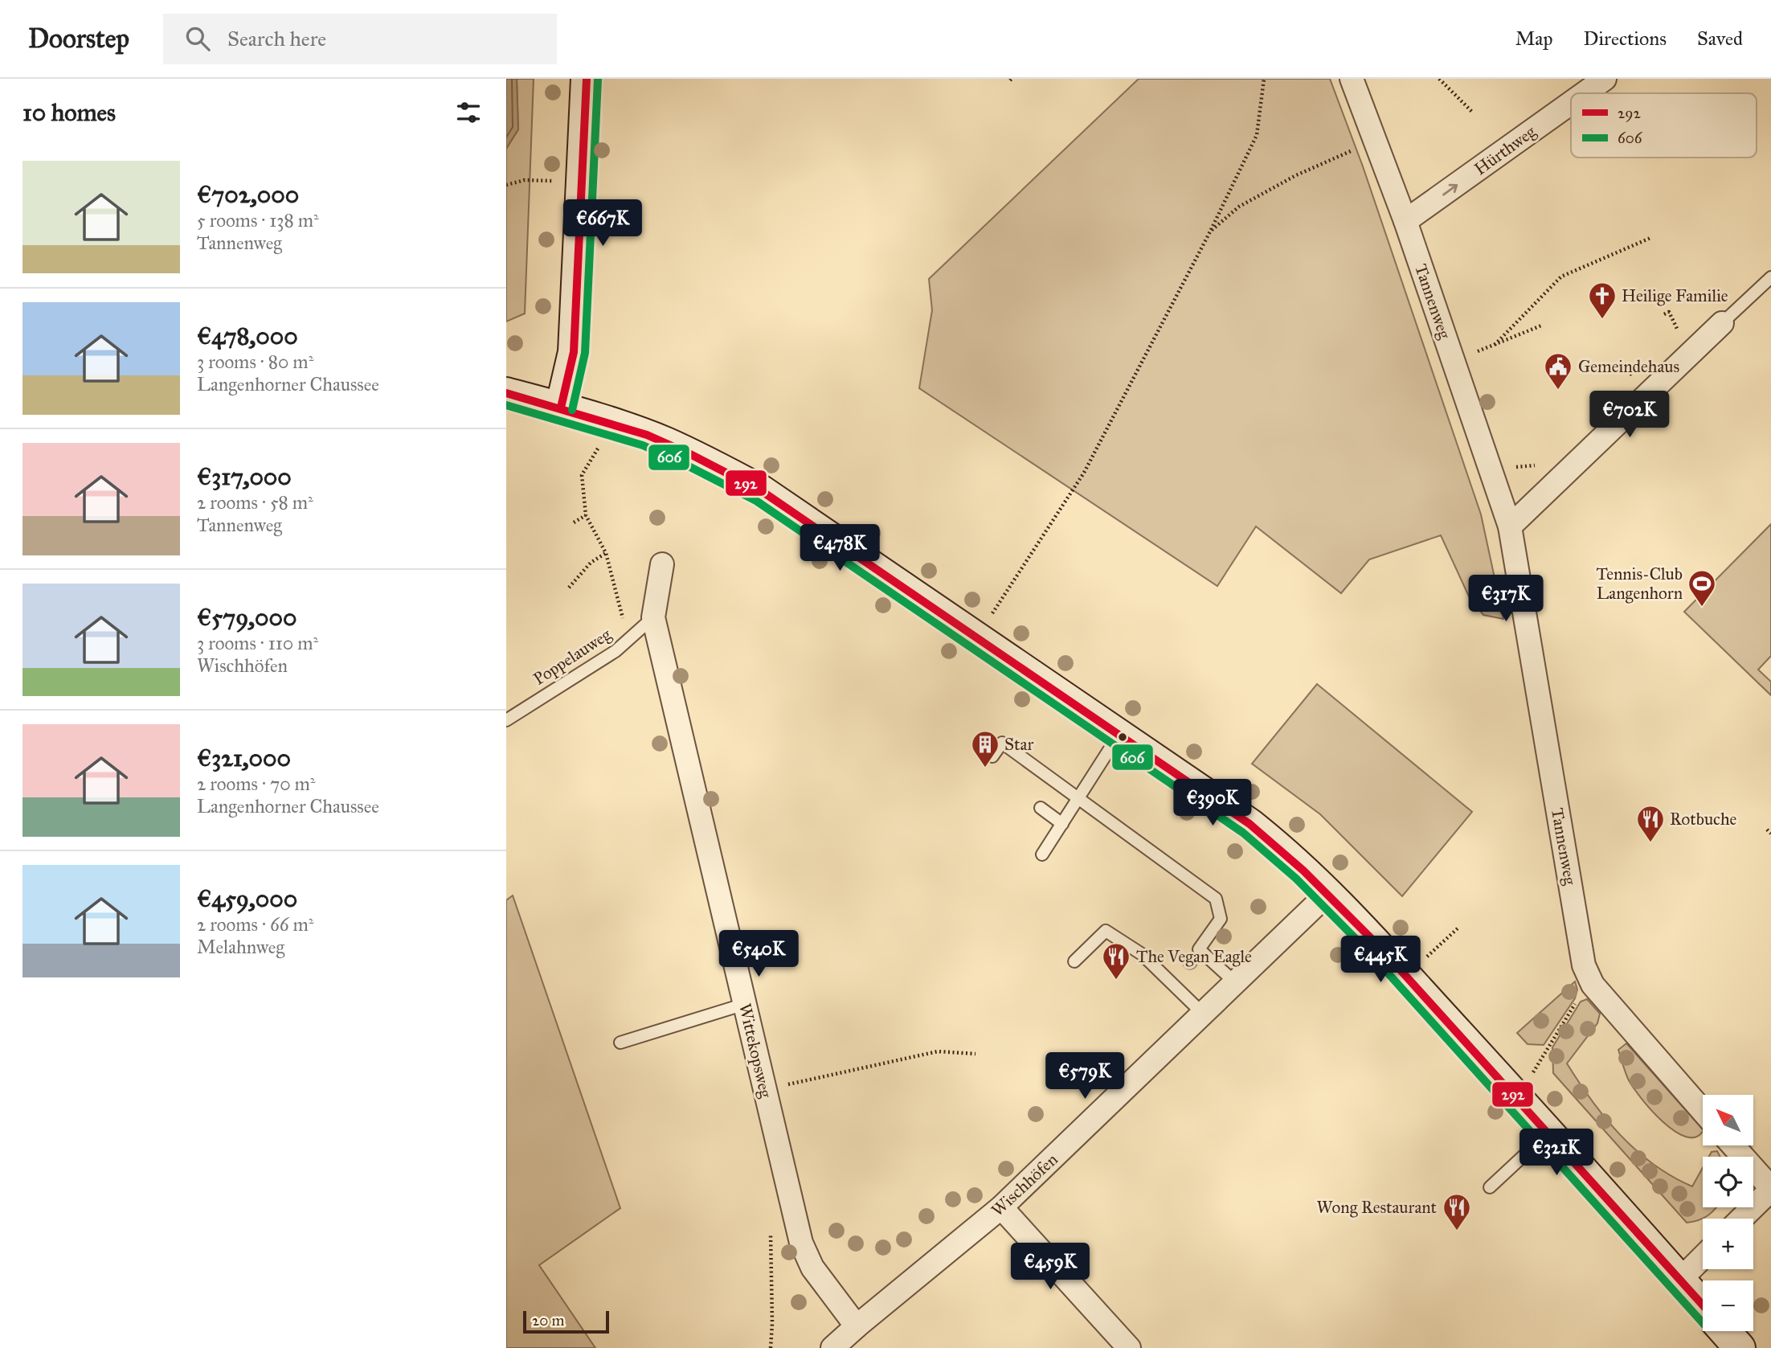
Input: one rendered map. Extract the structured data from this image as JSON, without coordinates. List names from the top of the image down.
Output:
{
  "streets": {
    "street": [
      "Hürthweg",
      "Tannenweg",
      "Wittekopsweg",
      "Wischhöfen"
    ],
    "lane": ["Poppelauweg"]
  },
  "crossings": [
    ["Hürthweg", "Tannenweg"],
    ["Poppelauweg", "Wittekopsweg"],
    ["Wittekopsweg", "Wischhöfen"]
  ],
  "one_way": ["Hürthweg"],
  "places": {
    "church": ["Heilige Familie"],
    "public building": ["Gemeindehaus"],
    "sports": ["Tennis-Club Langenhorn"],
    "building": ["Star"],
    "restaurant": ["Rotbuche", "The Vegan Eagle", "Wong Restaurant"]
  },
  "lines": ["transit line 292", "transit line 606"],
  "legend": ["292", "606"],
  "scale_bar": "20 m",
  "north": "top left",
  "page": {
    "header": "Doorstep",
    "search": "Search here",
    "nav": ["Map", "Directions", "Saved"],
    "heading": "10 homes",
    "list": [
      {
        "name": "€702,000",
        "note": "5 rooms · 138 m² · Tannenweg"
      },
      {
        "name": "€478,000",
        "note": "3 rooms · 80 m² · Langenhorner Chaussee"
      },
      {
        "name": "€317,000",
        "note": "2 rooms · 58 m² · Tannenweg"
      },
      {
        "name": "€579,000",
        "note": "3 rooms · 110 m² · Wischhöfen"
      },
      {
        "name": "€321,000",
        "note": "2 rooms · 70 m² · Langenhorner Chaussee"
      },
      {
        "name": "€459,000",
        "note": "2 rooms · 66 m² · Melahnweg"
      }
    ],
    "price": [
      "€667K",
      "€702K",
      "€478K",
      "€317K",
      "€390K",
      "€540K",
      "€445K",
      "€579K",
      "€321K",
      "€459K"
    ],
    "map_buttons": ["+", "−"],
    "scale": "20 m"
  }
}
